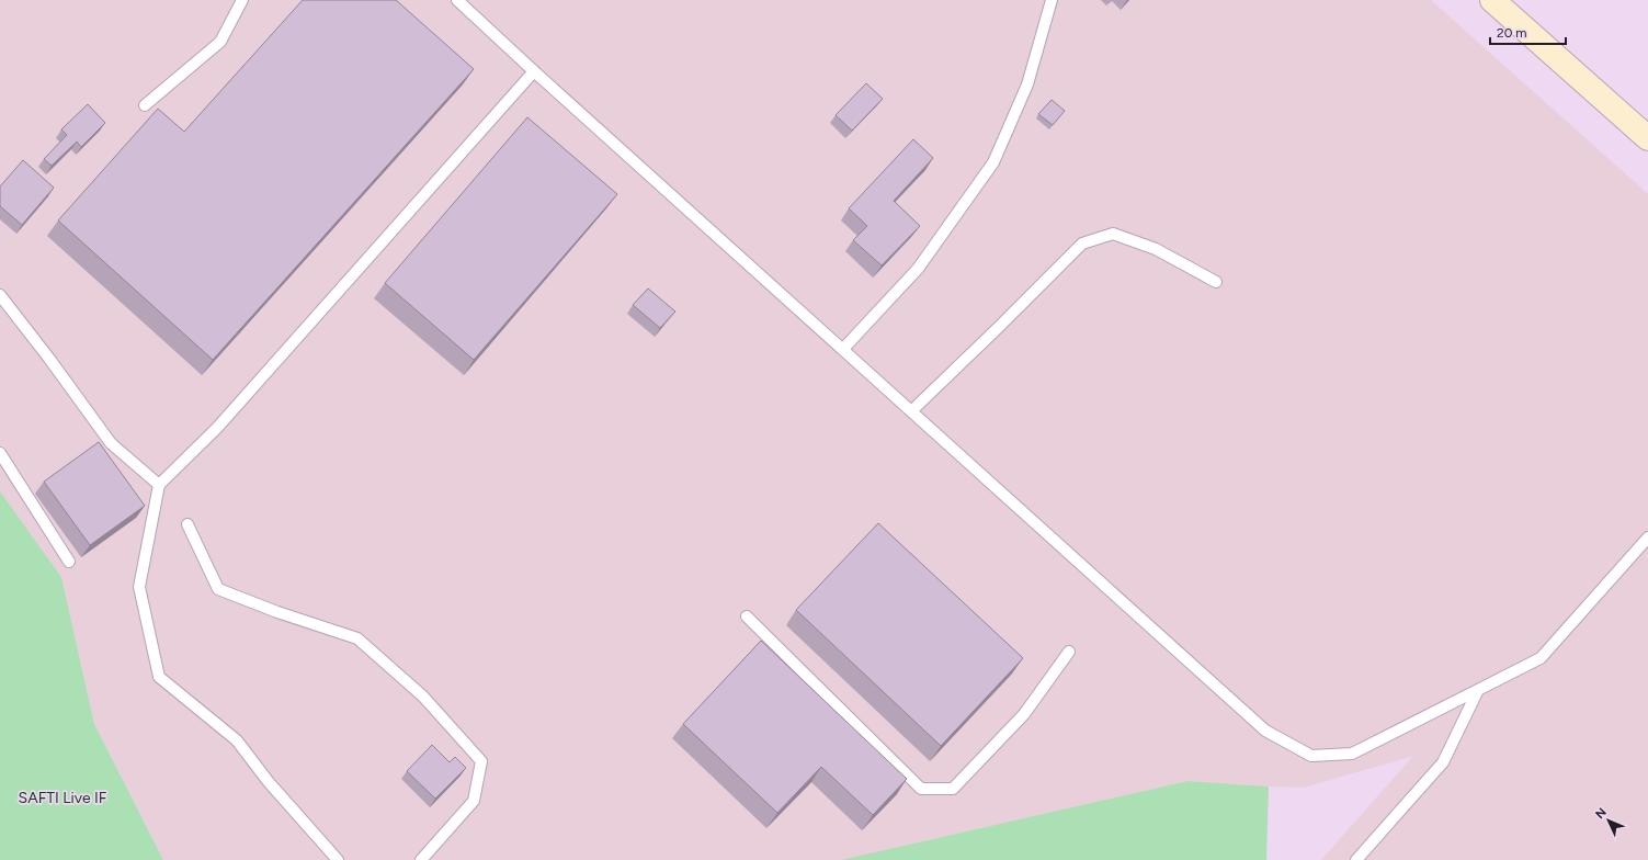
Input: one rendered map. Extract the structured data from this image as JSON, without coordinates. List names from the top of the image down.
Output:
{
  "parks": ["SAFTI Live IF"],
  "scale_bar": "20 m",
  "north": "top left"
}
